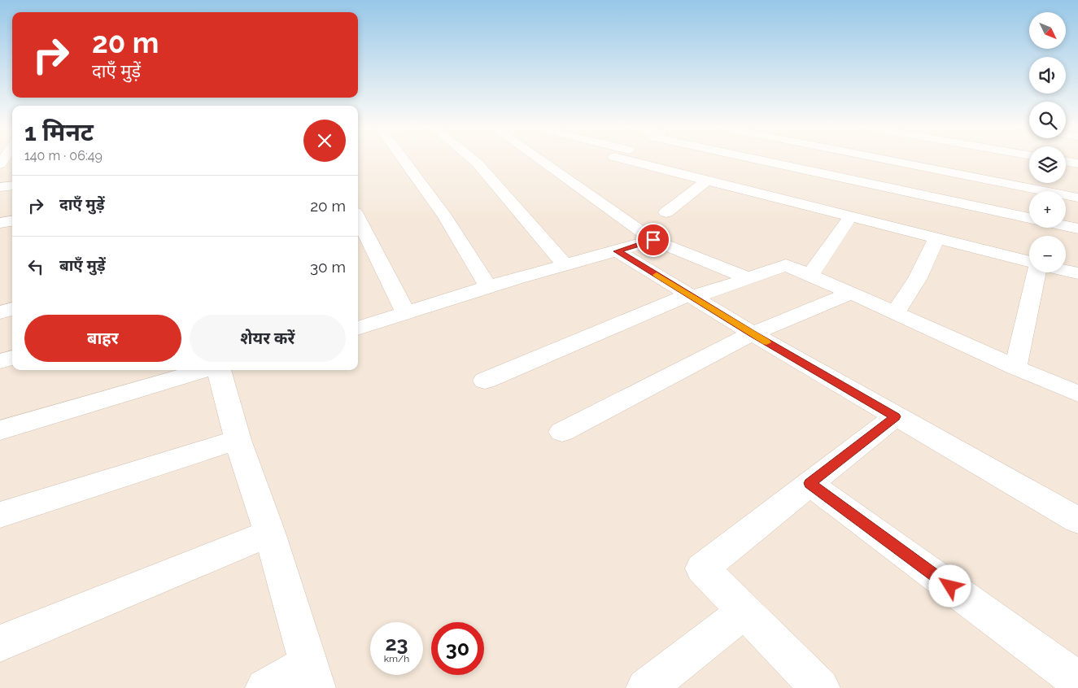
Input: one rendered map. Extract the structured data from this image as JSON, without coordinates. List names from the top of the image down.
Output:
{
  "north": "bottom right",
  "page": {
    "map_buttons": ["+", "−"],
    "turn": ["20 m", "दाएँ मुड़ें"],
    "heading": ["1 मिनट", "140 m · 06:49"],
    "list": [
      {
        "name": "दाएँ मुड़ें",
        "value": "20 m"
      },
      {
        "name": "बाएँ मुड़ें",
        "value": "30 m"
      }
    ],
    "buttons": ["बाहर", "शेयर करें"],
    "speed": "23 km/h",
    "limit": "30"
  }
}
